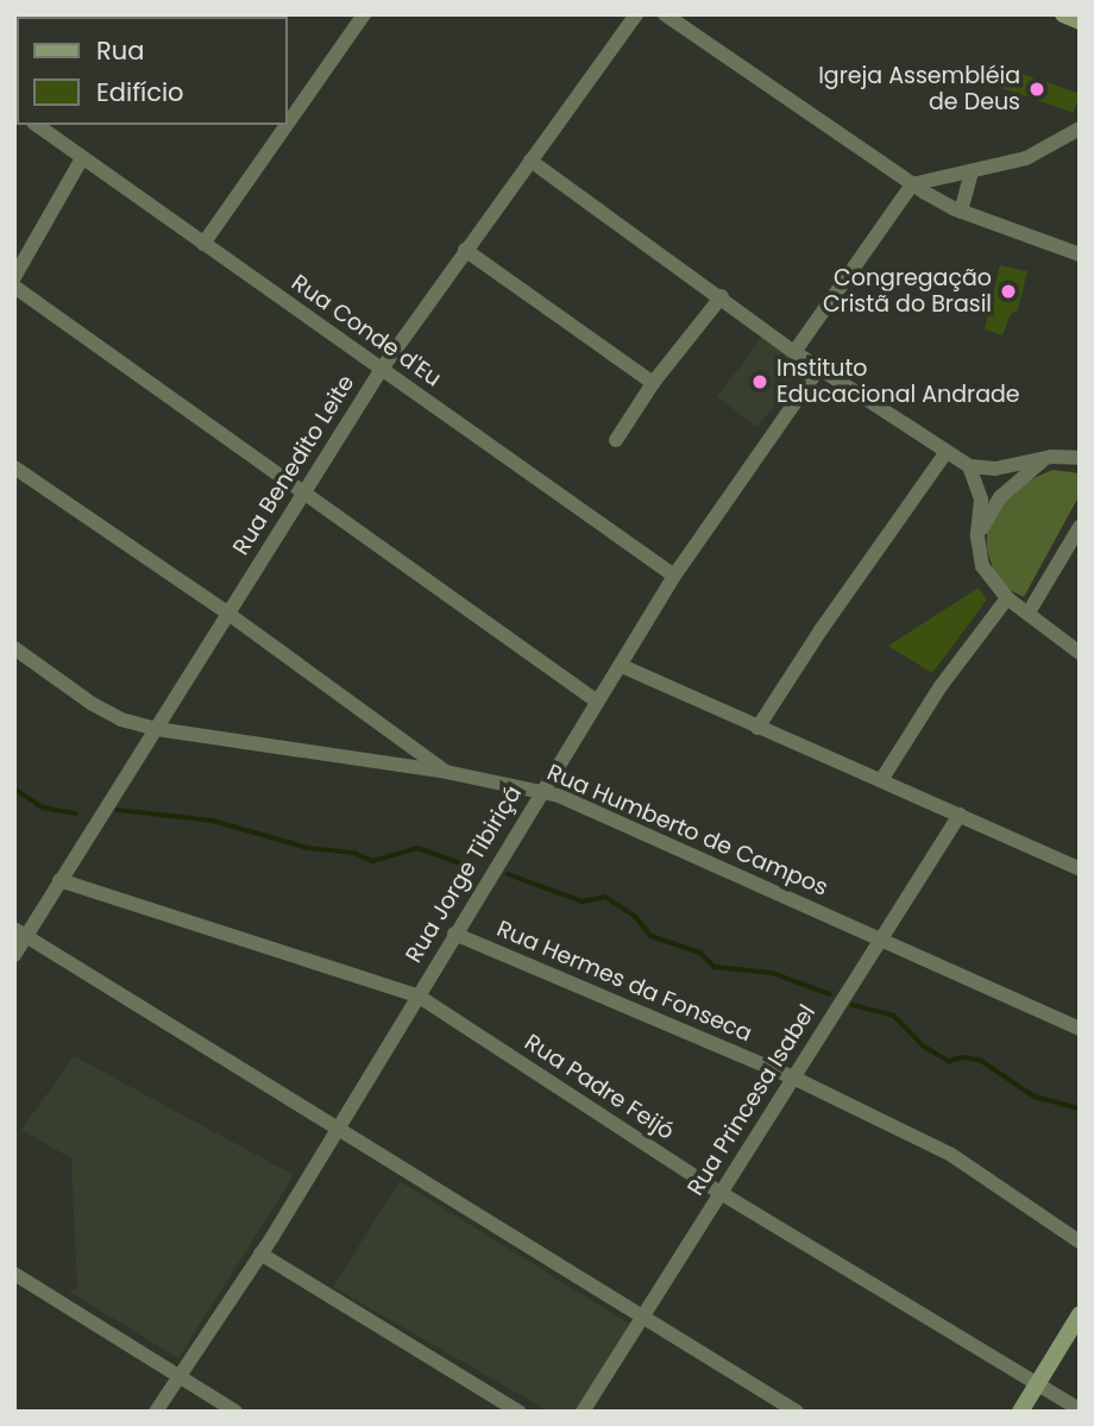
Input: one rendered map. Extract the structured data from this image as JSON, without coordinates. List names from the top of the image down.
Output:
{
  "streets": {
    "street": [
      "Rua Conde d'Eu",
      "Rua Benedito Leite",
      "Rua Humberto de Campos",
      "Rua Jorge Tibiriçá",
      "Rua Hermes da Fonseca",
      "Rua Padre Feijó",
      "Rua Princesa Isabel"
    ]
  },
  "crossings": [
    ["Rua Conde d'Eu", "Rua Benedito Leite"],
    ["Rua Conde d'Eu", "Rua Jorge Tibiriçá"],
    ["Rua Benedito Leite", "Rua Humberto de Campos"],
    ["Rua Benedito Leite", "Rua Padre Feijó"],
    ["Rua Humberto de Campos", "Rua Jorge Tibiriçá"],
    ["Rua Humberto de Campos", "Rua Princesa Isabel"],
    ["Rua Jorge Tibiriçá", "Rua Hermes da Fonseca"],
    ["Rua Jorge Tibiriçá", "Rua Padre Feijó"],
    ["Rua Hermes da Fonseca", "Rua Princesa Isabel"],
    ["Rua Padre Feijó", "Rua Princesa Isabel"]
  ],
  "places": ["Igreja Assembléia de Deus", "Congregação Cristã do Brasil", "Instituto Educacional Andrade"],
  "legend": ["Rua", "Edifício"]
}
